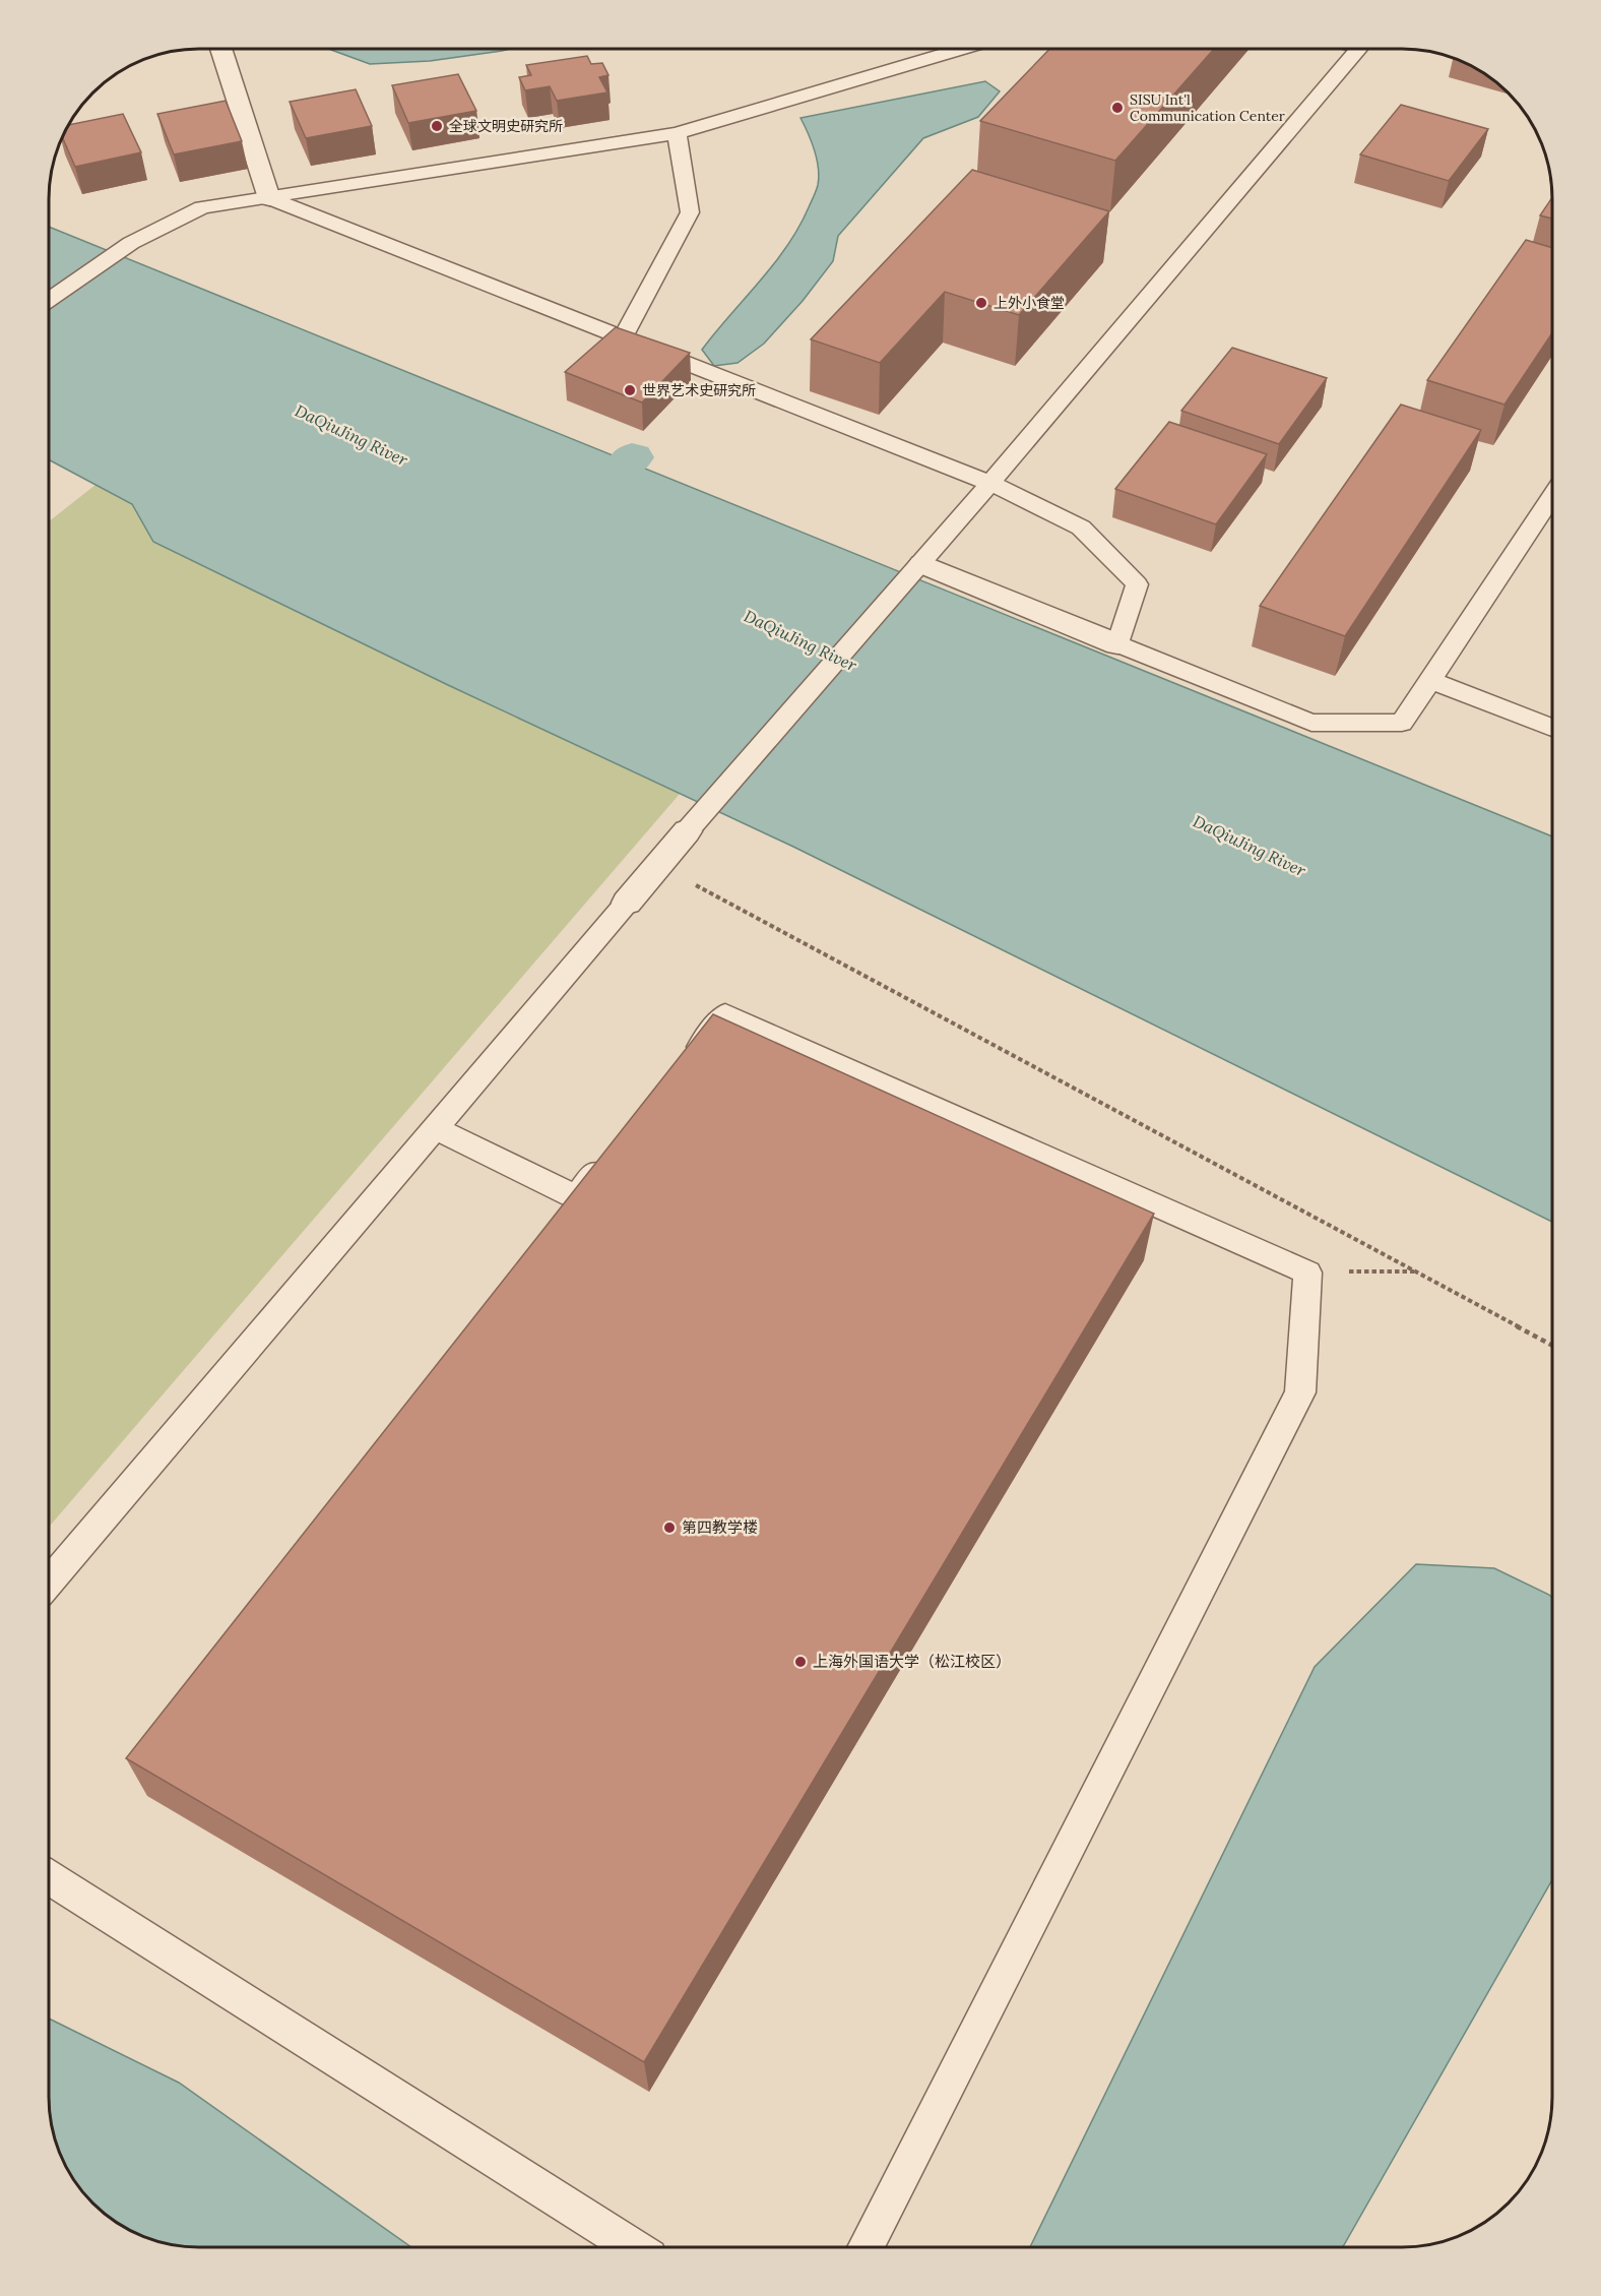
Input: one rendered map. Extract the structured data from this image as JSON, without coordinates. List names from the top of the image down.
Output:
{
  "water": ["DaQiuJing River"],
  "places": [
    "SISU Int'l Communication Center",
    "全球文明史研究所",
    "上外小食堂",
    "世界艺术史研究所",
    "第四教学楼",
    "上海外国语大学（松江校区）"
  ]
}
